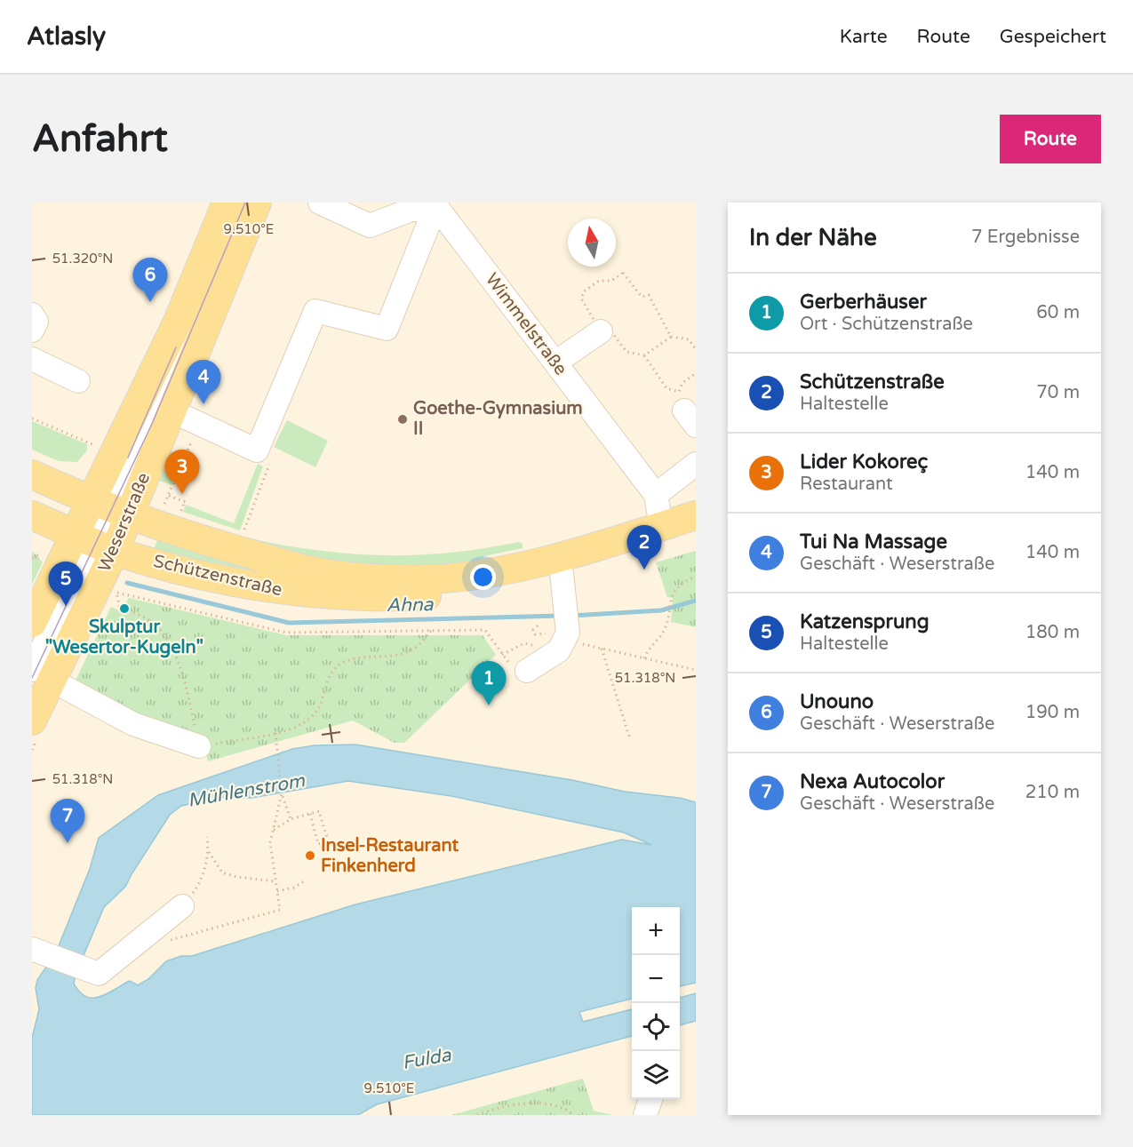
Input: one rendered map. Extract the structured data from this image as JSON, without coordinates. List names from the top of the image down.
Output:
{
  "streets": {
    "main road": ["Weserstraße", "Schützenstraße"],
    "street": ["Wimmelstraße"]
  },
  "crossings": [
    ["Wimmelstraße", "Schützenstraße"],
    ["Weserstraße", "Schützenstraße"]
  ],
  "water": ["Ahna", "Mühlenstrom", "Fulda"],
  "places": ["Goethe-Gymnasium II", "Skulptur \"Wesertor-Kugeln\"", "Insel-Restaurant Finkenherd"],
  "north": "top",
  "page": {
    "header": "Atlasly",
    "nav": ["Karte", "Route", "Gespeichert"],
    "buttons": "Route",
    "title": "Anfahrt",
    "heading": ["In der Nähe", "7 Ergebnisse"],
    "pins": [
      "6",
      "4",
      "3",
      "2",
      "5",
      "1",
      "7"
    ],
    "list": [
      {
        "mark": "1",
        "name": "Gerberhäuser",
        "note": "Ort · Schützenstraße",
        "value": "60 m"
      },
      {
        "mark": "2",
        "name": "Schützenstraße",
        "note": "Haltestelle",
        "value": "70 m"
      },
      {
        "mark": "3",
        "name": "Lider Kokoreç",
        "note": "Restaurant",
        "value": "140 m"
      },
      {
        "mark": "4",
        "name": "Tui Na Massage",
        "note": "Geschäft · Weserstraße",
        "value": "140 m"
      },
      {
        "mark": "5",
        "name": "Katzensprung",
        "note": "Haltestelle",
        "value": "180 m"
      },
      {
        "mark": "6",
        "name": "Unouno",
        "note": "Geschäft · Weserstraße",
        "value": "190 m"
      },
      {
        "mark": "7",
        "name": "Nexa Autocolor",
        "note": "Geschäft · Weserstraße",
        "value": "210 m"
      }
    ],
    "map_buttons": ["+", "−"]
  },
  "coordinates": ["9.510°E", "51.320°N", "51.318°N"]
}
